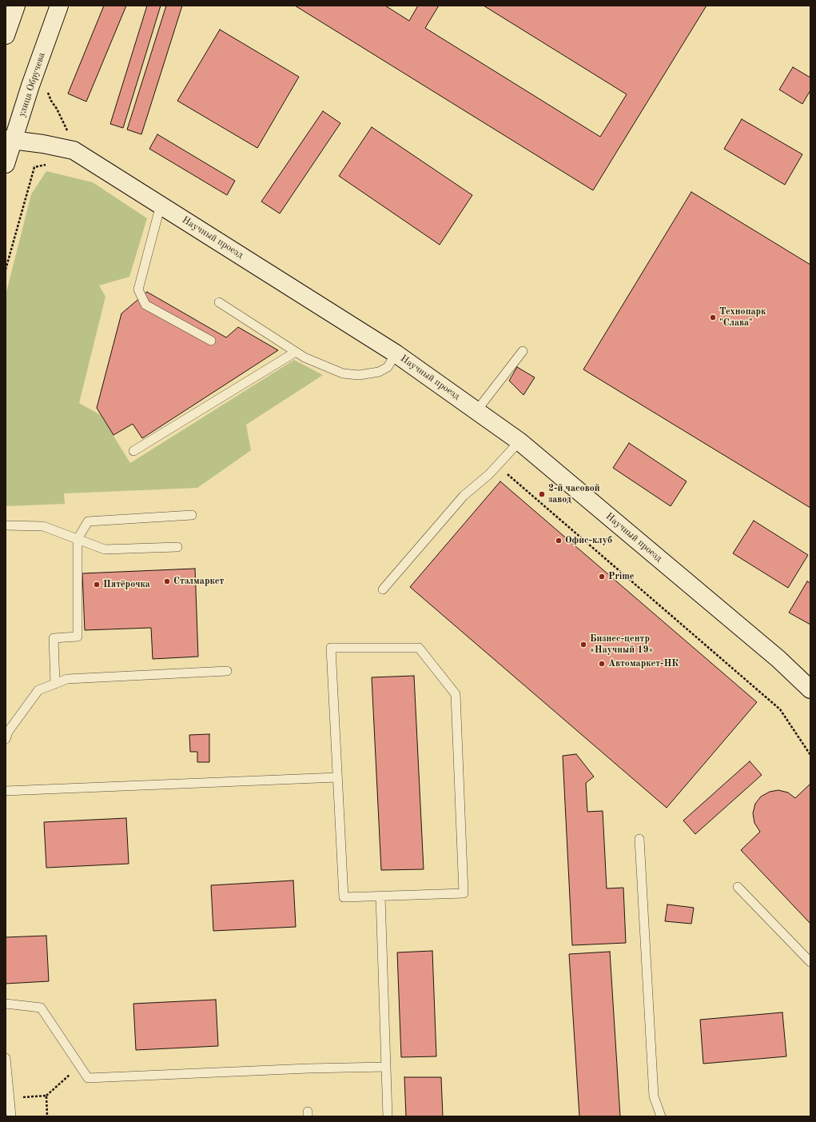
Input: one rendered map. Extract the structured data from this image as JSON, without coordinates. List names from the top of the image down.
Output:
{
  "streets": {
    "street": ["улица Обручева", "Научный проезд"]
  },
  "crossings": [
    ["улица Обручева", "Научный проезд"]
  ],
  "places": [
    "Технопарк \"Слава\"",
    "2-й часовой завод",
    "Офис-клуб",
    "Prime",
    "Стэлмаркет",
    "Пятёрочка",
    "Бизнес-центр «Научный 19»",
    "Автомаркет-НК"
  ]
}
